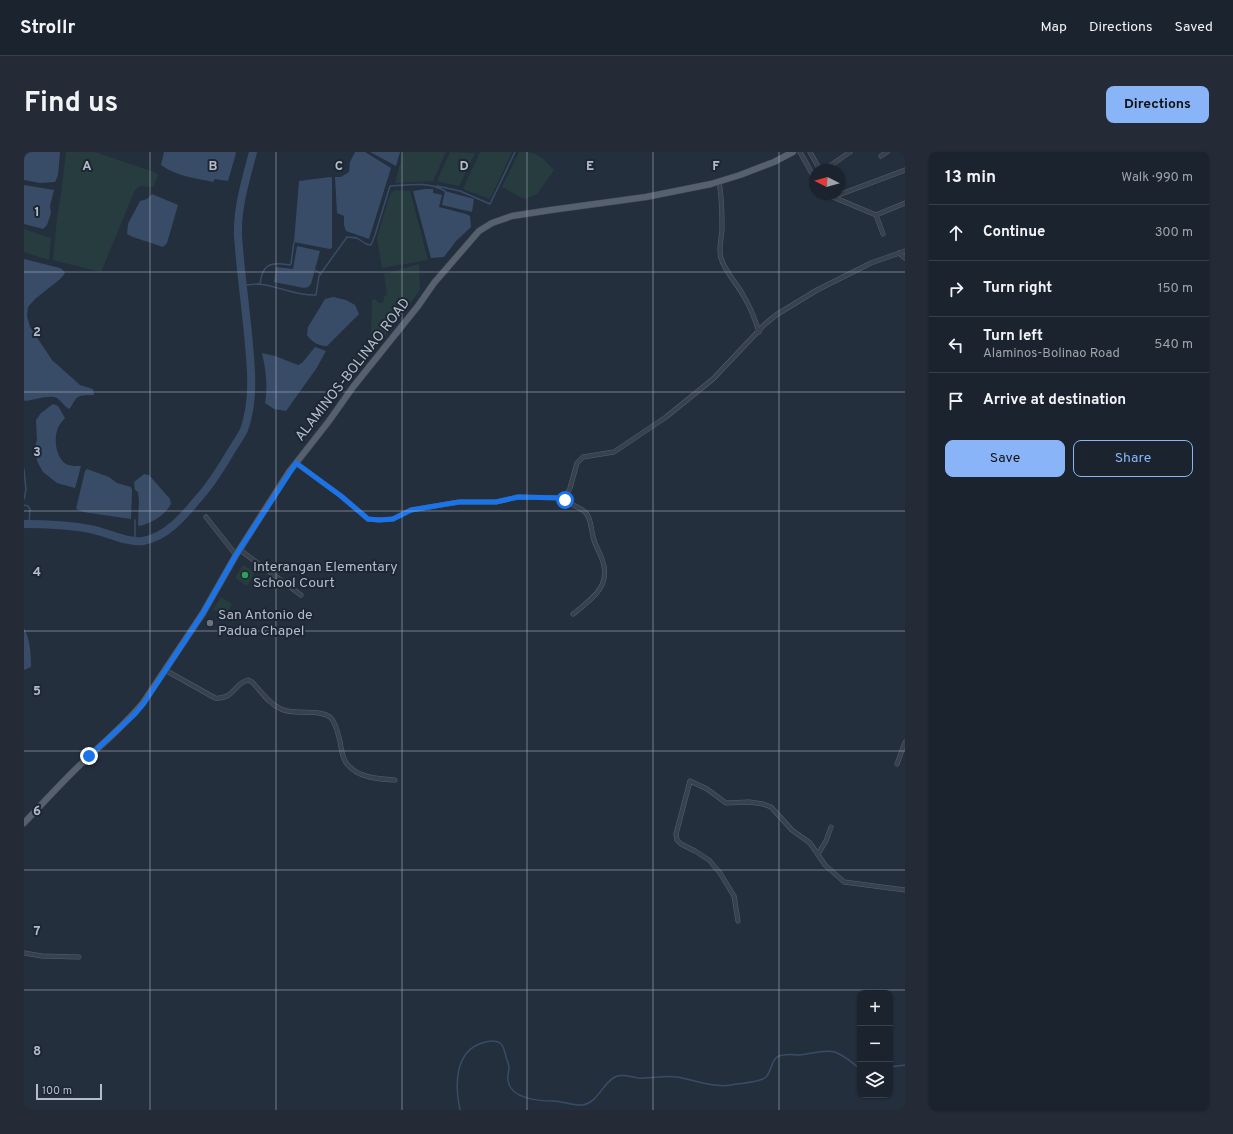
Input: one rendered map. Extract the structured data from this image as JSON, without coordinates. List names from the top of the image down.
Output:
{
  "streets": {
    "main road": ["ALAMINOS-BOLINAO ROAD"]
  },
  "places": ["Interangan Elementary School Court", "San Antonio de Padua Chapel"],
  "scale_bar": "100 m",
  "north": "left",
  "page": {
    "header": "Strollr",
    "nav": ["Map", "Directions", "Saved"],
    "title": "Find us",
    "buttons": [
      "Directions",
      ["Save", "Share"]
    ],
    "heading": ["13 min", "Walk · 990 m"],
    "list": [
      ["Continue", "300 m"],
      ["Turn right", "150 m"],
      ["Turn left", "Alaminos-Bolinao Road", "540 m"],
      "Arrive at destination"
    ],
    "map_buttons": ["+", "−"],
    "scale": "100 m"
  },
  "grid": {
    "columns": [
      "A",
      "B",
      "C",
      "D",
      "E",
      "F"
    ],
    "rows": [
      "1",
      "2",
      "3",
      "4",
      "5",
      "6",
      "7",
      "8"
    ]
  }
}
